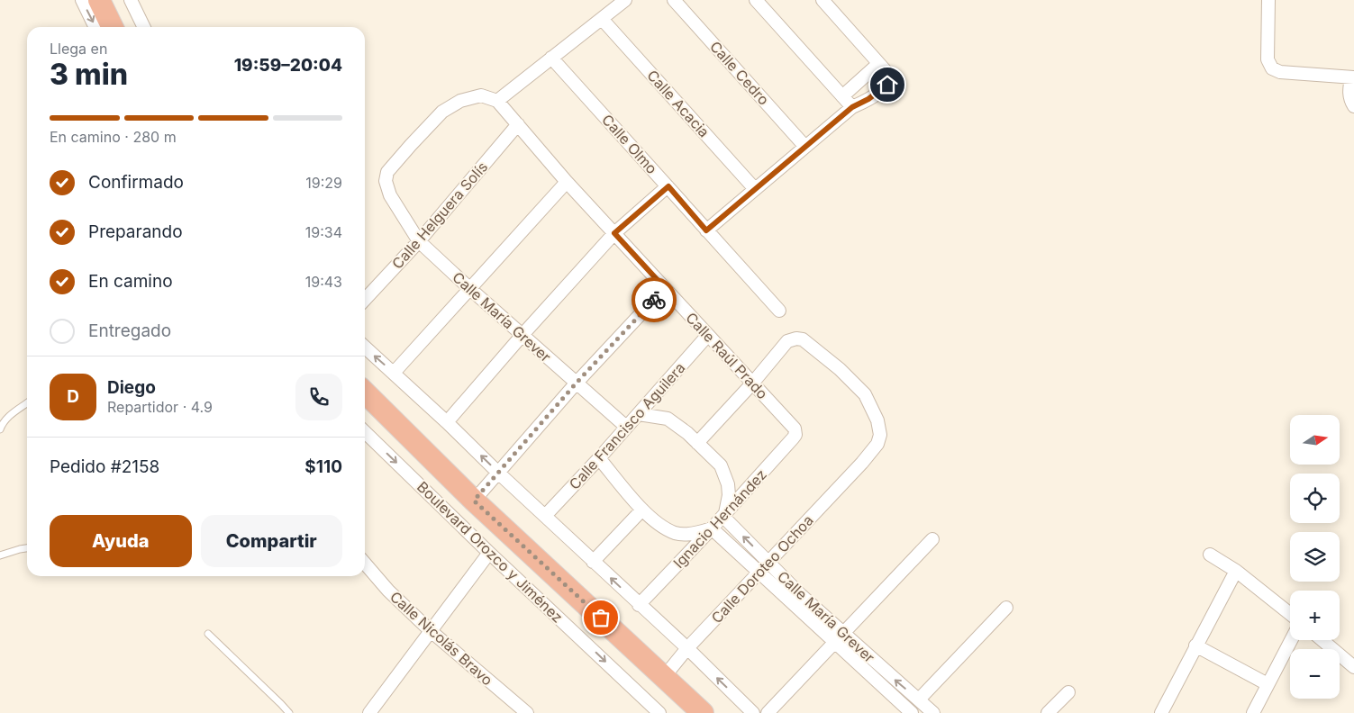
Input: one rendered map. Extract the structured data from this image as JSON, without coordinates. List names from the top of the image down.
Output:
{
  "streets": {
    "street": [
      "Calle Cedro",
      "Calle Acacia",
      "Calle Olmo",
      "Calle Helguera Solís",
      "Calle María Grever",
      "Calle Raúl Prado",
      "Calle Francisco Aguilera",
      "Ignacio Hernández",
      "Boulevard Orozco y Jiménez",
      "Calle Doroteo Ochoa",
      "Calle Nicolás Bravo"
    ]
  },
  "crossings": [
    ["Calle Helguera Solís", "Calle María Grever"],
    ["Calle Helguera Solís", "Calle Raúl Prado"],
    ["Calle María Grever", "Calle Raúl Prado"],
    ["Calle María Grever", "Calle Francisco Aguilera"],
    ["Calle María Grever", "Ignacio Hernández"],
    ["Calle María Grever", "Calle Doroteo Ochoa"],
    ["Calle Raúl Prado", "Calle Francisco Aguilera"],
    ["Calle Raúl Prado", "Ignacio Hernández"],
    ["Calle Raúl Prado", "Calle Doroteo Ochoa"],
    ["Calle Francisco Aguilera", "Ignacio Hernández"]
  ],
  "north": "right",
  "page": {
    "heading": ["3 min", "Llega en", "19:59–20:04"],
    "panel": [
      "Diego",
      "Repartidor · 4.9",
      "Pedido #2158",
      "$110"
    ],
    "bar": "En camino · 280 m",
    "list": [
      ["Confirmado", "19:29"],
      ["Preparando", "19:34"],
      ["En camino", "19:43"],
      "Entregado"
    ],
    "round": "D",
    "map_buttons": ["+", "−"],
    "buttons": ["Ayuda", "Compartir"]
  }
}
